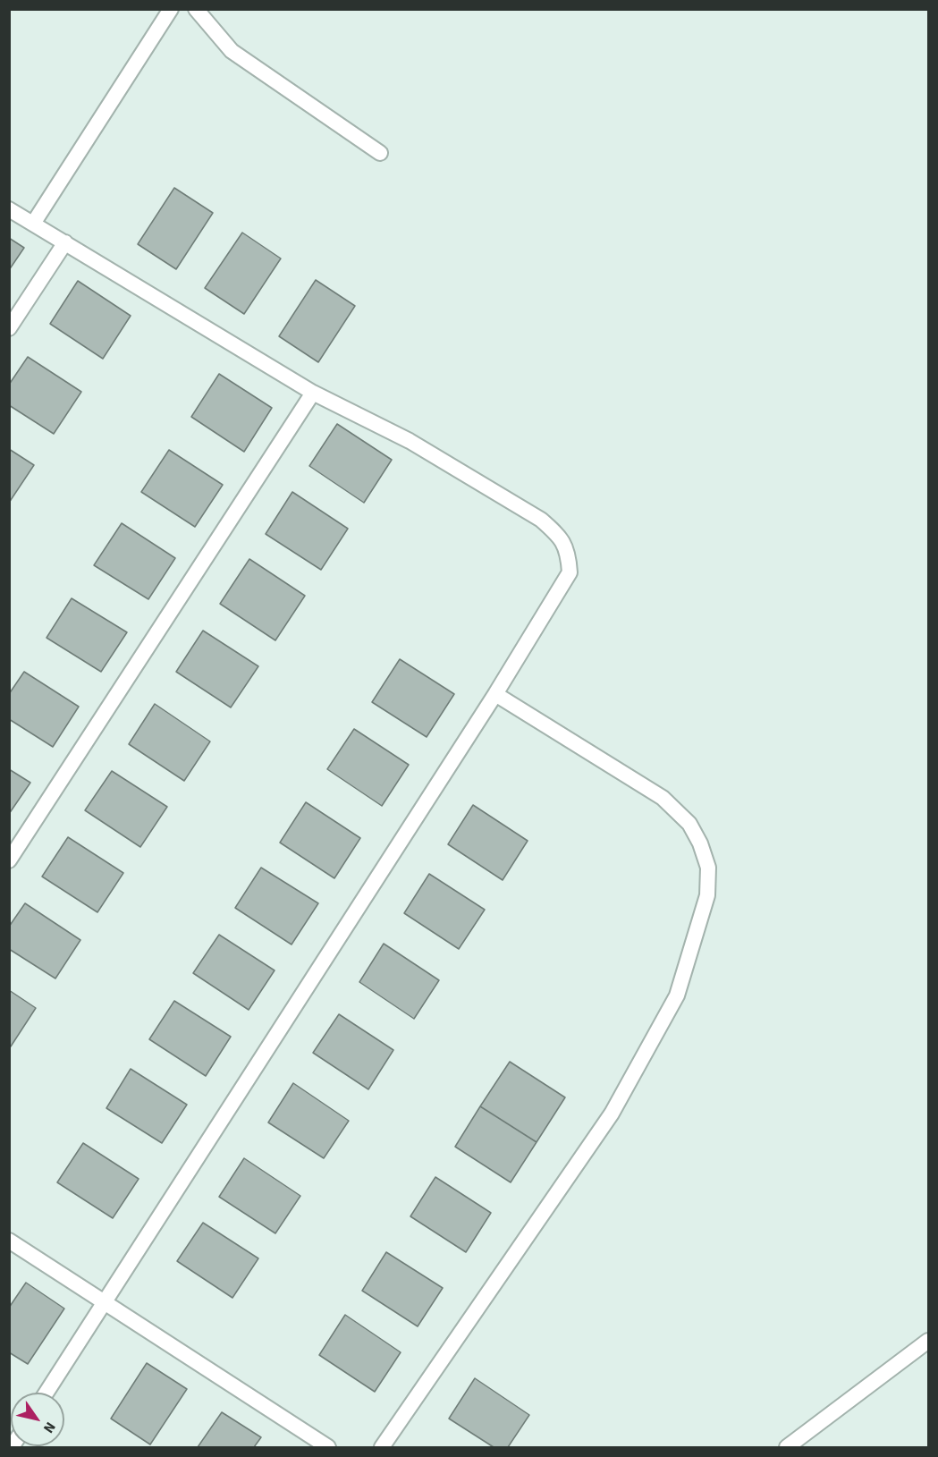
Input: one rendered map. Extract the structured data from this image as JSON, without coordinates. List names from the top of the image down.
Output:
{
  "north": "bottom right"
}
